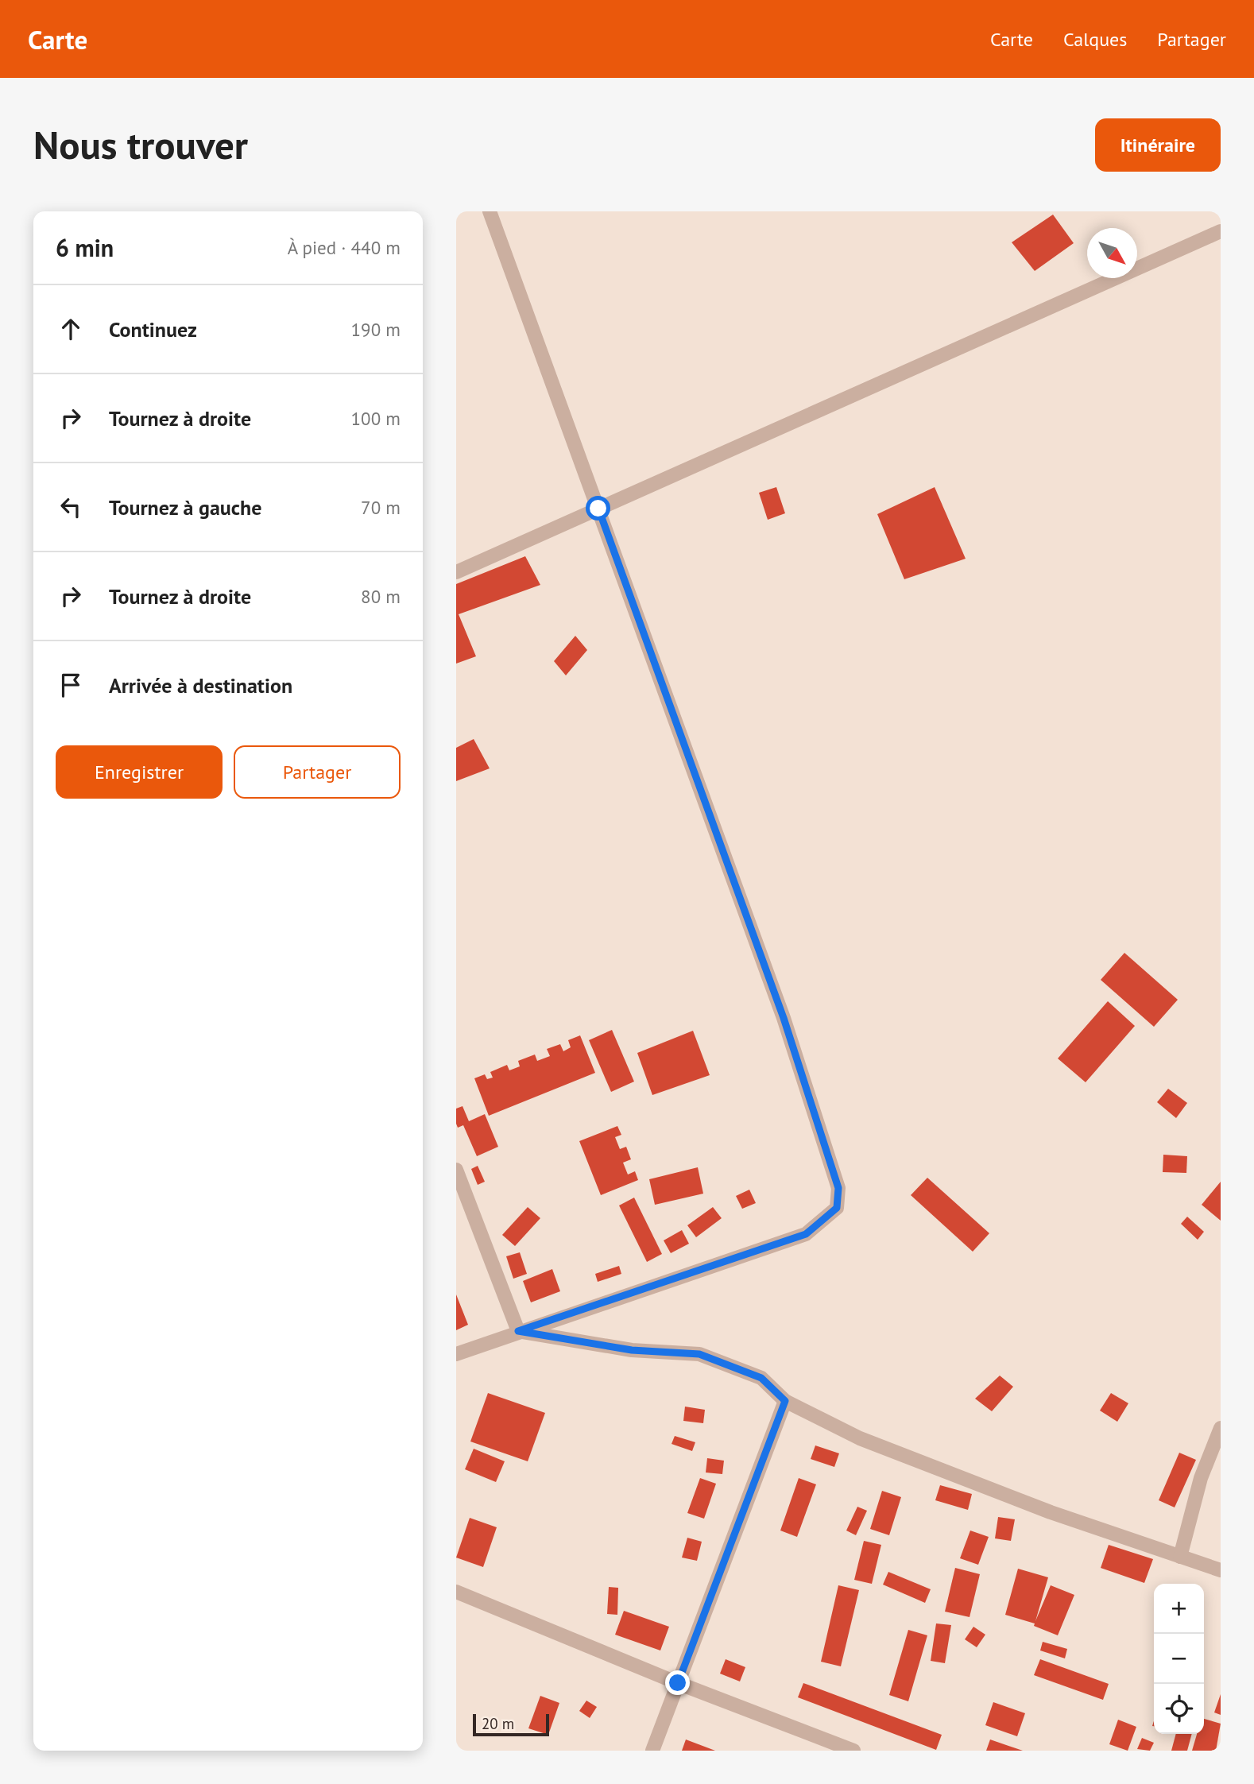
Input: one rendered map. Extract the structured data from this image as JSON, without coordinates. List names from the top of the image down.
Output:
{
  "scale_bar": "20 m",
  "north": "bottom right",
  "page": {
    "header": "Carte",
    "nav": ["Carte", "Calques", "Partager"],
    "buttons": [
      "Itinéraire",
      ["Enregistrer", "Partager"]
    ],
    "title": "Nous trouver",
    "heading": ["6 min", "À pied · 440 m"],
    "list": [
      ["Continuez", "190 m"],
      ["Tournez à droite", "100 m"],
      ["Tournez à gauche", "70 m"],
      ["Tournez à droite", "80 m"],
      "Arrivée à destination"
    ],
    "map_buttons": ["+", "−"],
    "scale": "20 m"
  }
}
